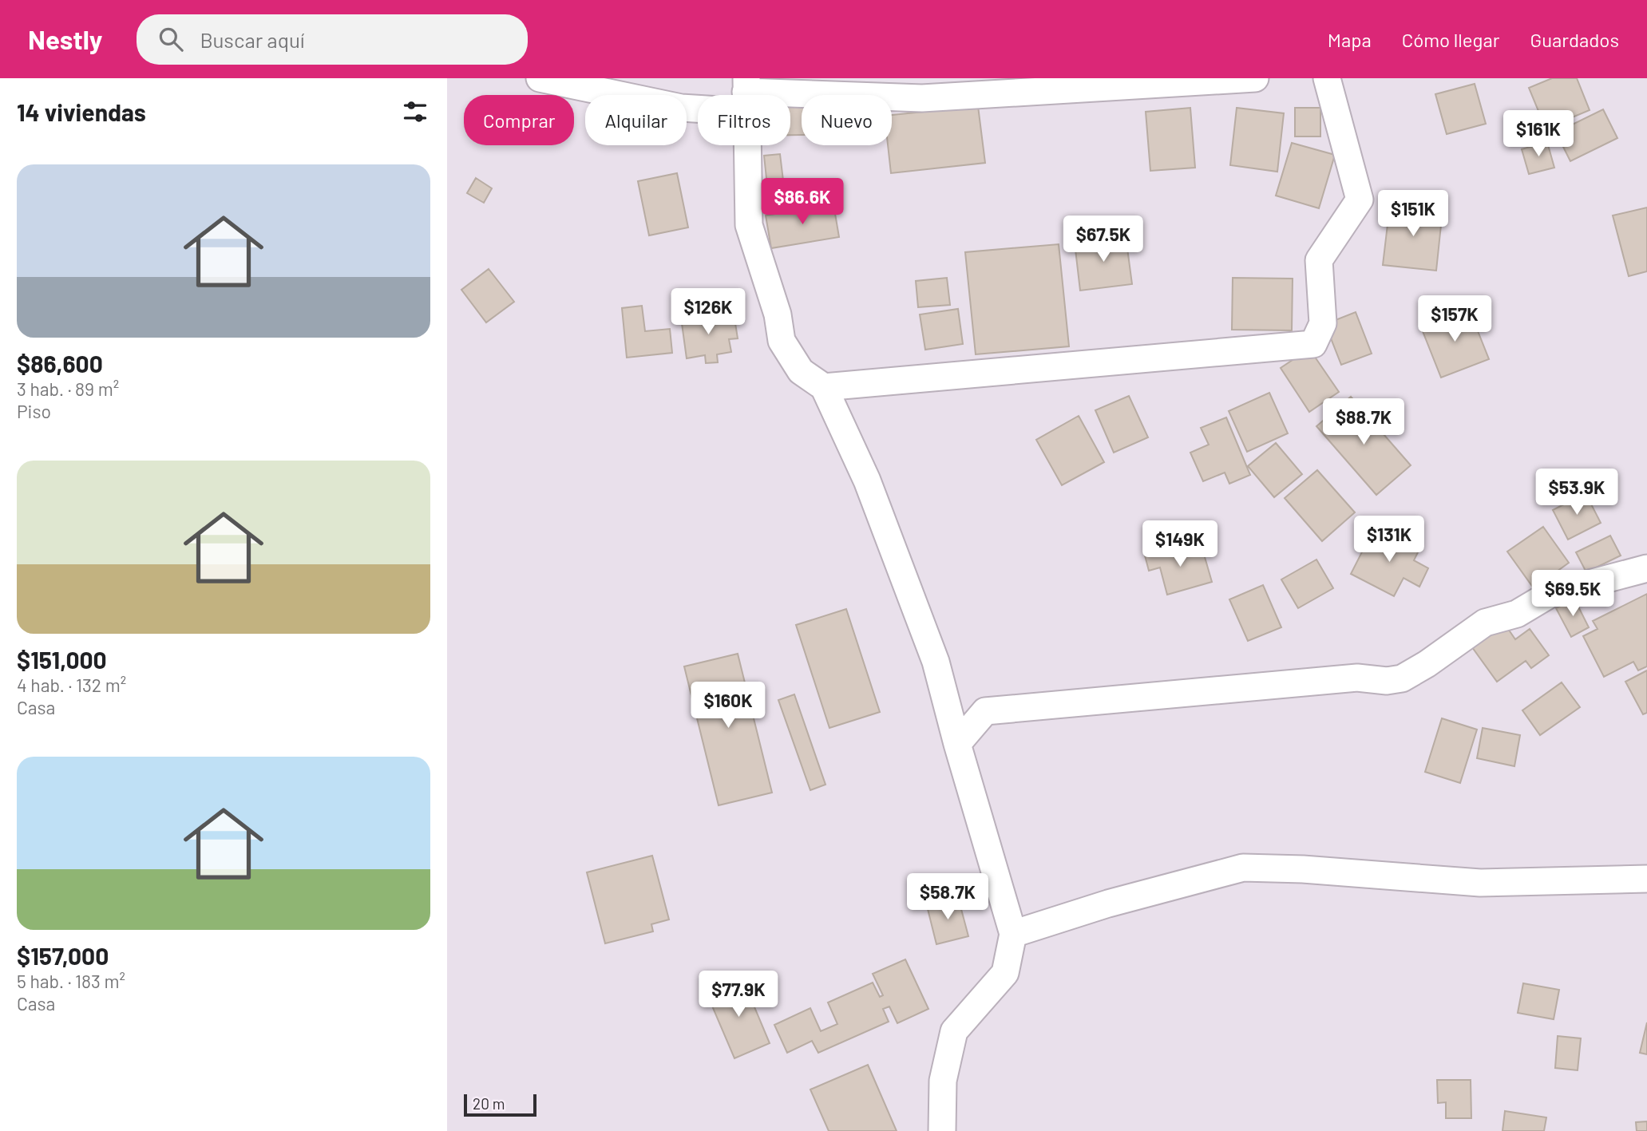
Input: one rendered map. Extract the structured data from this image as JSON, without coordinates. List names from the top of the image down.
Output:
{
  "scale_bar": "20 m",
  "page": {
    "header": "Nestly",
    "search": "Buscar aquí",
    "nav": ["Mapa", "Cómo llegar", "Guardados"],
    "heading": "14 viviendas",
    "chip": [
      "Comprar",
      "Alquilar",
      "Filtros",
      "Nuevo"
    ],
    "price": [
      "$161K",
      "$86.6K",
      "$151K",
      "$67.5K",
      "$126K",
      "$157K",
      "$88.7K",
      "$53.9K",
      "$131K",
      "$149K",
      "$69.5K",
      "$160K",
      "$58.7K",
      "$77.9K"
    ],
    "list": [
      {
        "name": "$86,600",
        "note": "3 hab. · 89 m² · Piso"
      },
      {
        "name": "$151,000",
        "note": "4 hab. · 132 m² · Casa"
      },
      {
        "name": "$157,000",
        "note": "5 hab. · 183 m² · Casa"
      }
    ],
    "scale": "20 m"
  }
}
